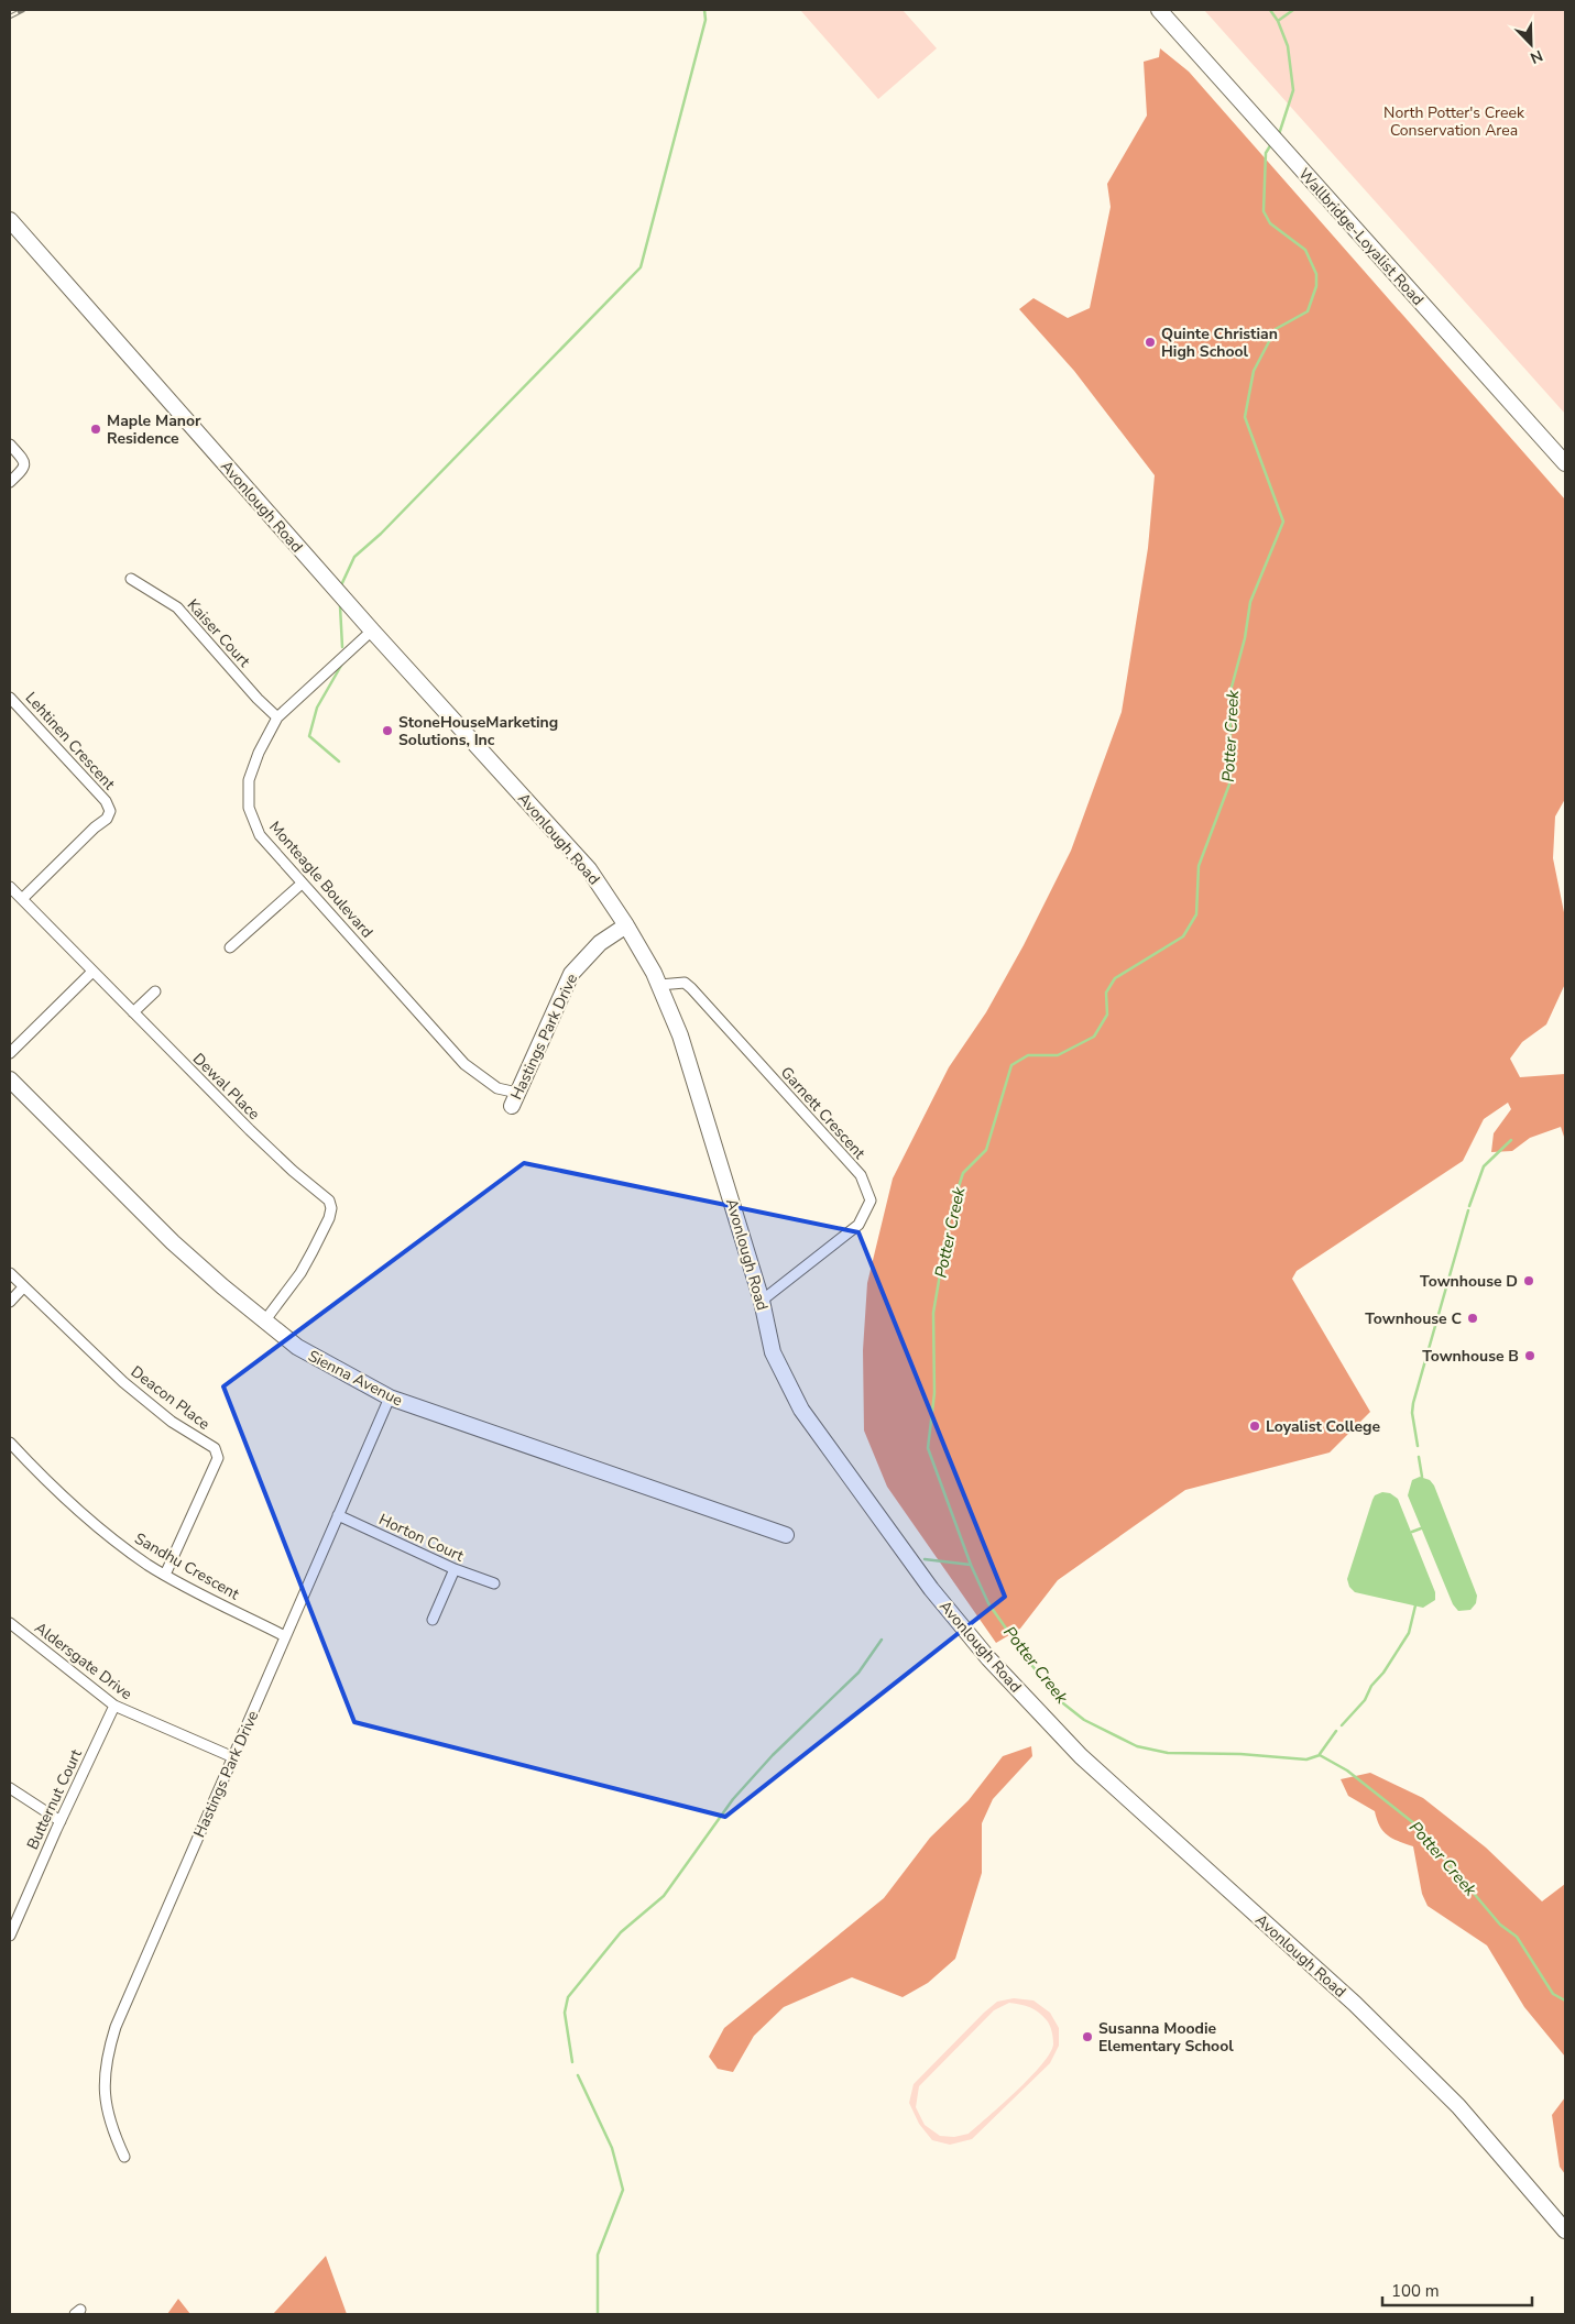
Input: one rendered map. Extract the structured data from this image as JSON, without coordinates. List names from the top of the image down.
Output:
{
  "streets": {
    "street": [
      "Wallbridge-Loyalist Road",
      "Avonlough Road",
      "Kaiser Court",
      "Lehtinen Crescent",
      "Monteagle Boulevard",
      "Hastings Park Drive",
      "Dewal Place",
      "Garnett Crescent",
      "Sienna Avenue",
      "Deacon Place",
      "Horton Court",
      "Sandhu Crescent",
      "Aldersgate Drive",
      "Butternut Court"
    ]
  },
  "crossings": [
    ["Avonlough Road", "Monteagle Boulevard"],
    ["Avonlough Road", "Hastings Park Drive"],
    ["Avonlough Road", "Garnett Crescent"],
    ["Kaiser Court", "Monteagle Boulevard"],
    ["Lehtinen Crescent", "Dewal Place"],
    ["Monteagle Boulevard", "Hastings Park Drive"],
    ["Hastings Park Drive", "Sienna Avenue"],
    ["Hastings Park Drive", "Horton Court"],
    ["Hastings Park Drive", "Sandhu Crescent"],
    ["Hastings Park Drive", "Aldersgate Drive"],
    ["Dewal Place", "Sienna Avenue"],
    ["Deacon Place", "Sandhu Crescent"],
    ["Aldersgate Drive", "Butternut Court"]
  ],
  "water": ["Potter Creek"],
  "parks": ["North Potter's Creek Conservation Area"],
  "places": [
    "Quinte Christian High School",
    "Maple Manor Residence",
    "StoneHouseMarketing Solutions, Inc",
    "Townhouse D",
    "Townhouse C",
    "Townhouse B",
    "Loyalist College",
    "Susanna Moodie Elementary School"
  ],
  "scale_bar": "100 m",
  "north": "bottom right"
}
